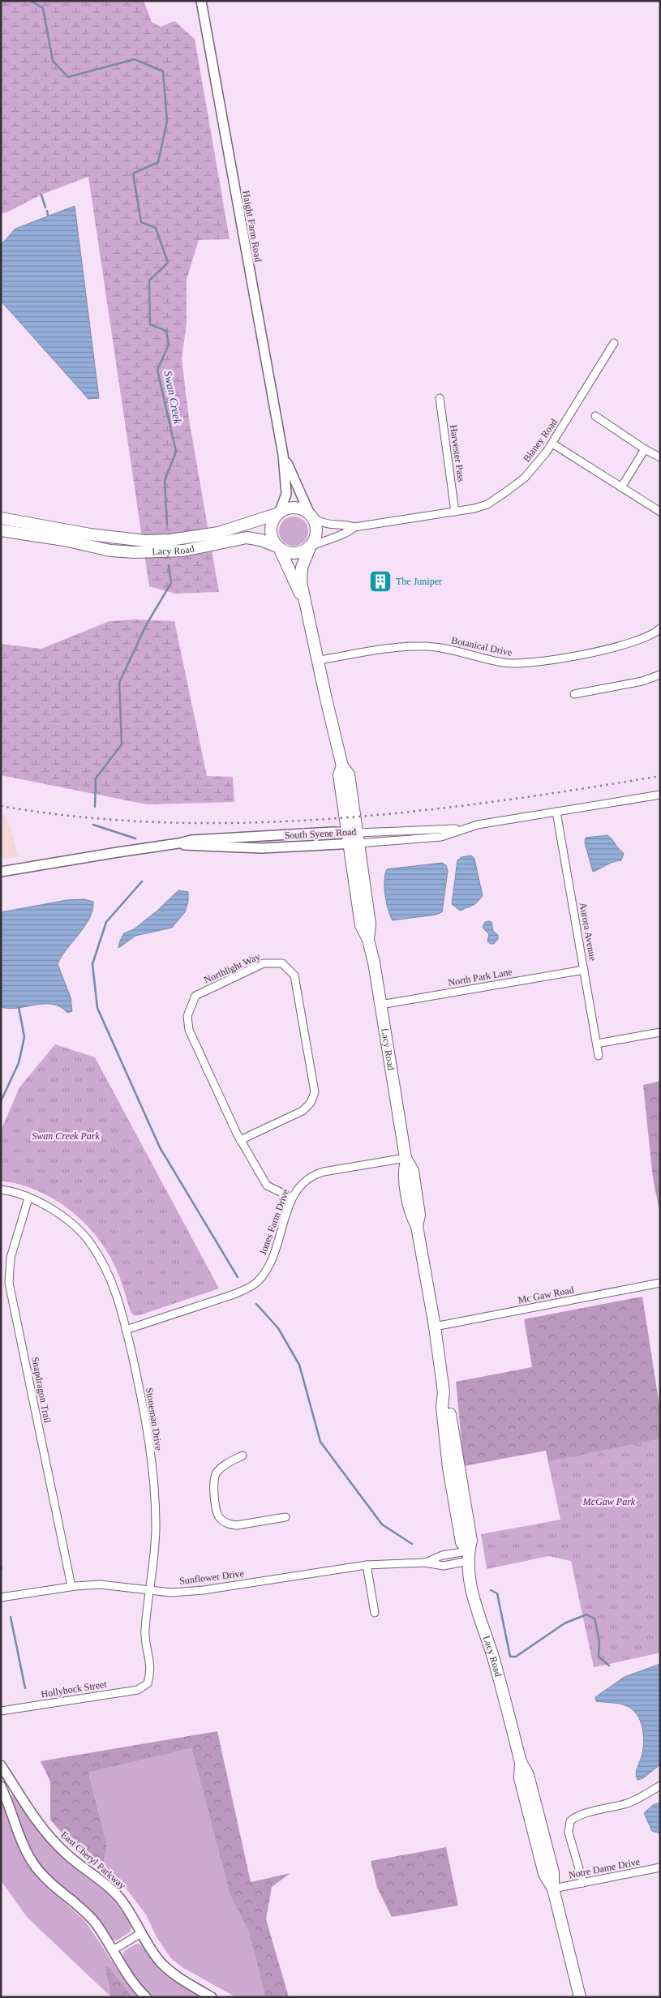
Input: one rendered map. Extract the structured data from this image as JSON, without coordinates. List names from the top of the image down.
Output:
{
  "streets": {
    "main road": ["Lacy Road"],
    "street": [
      "Haight Farm Road",
      "Blaney Road",
      "Harvester Pass",
      "Botanical Drive",
      "South Syene Road",
      "Aurora Avenue",
      "Northlight Way",
      "North Park Lane",
      "Jones Farm Drive",
      "Mc Gaw Road",
      "Snapdragon Trail",
      "Stoneman Drive",
      "Sunflower Drive",
      "Hollyhock Street",
      "East Cheryl Parkway",
      "Notre Dame Drive"
    ]
  },
  "crossings": [
    ["Haight Farm Road", "Blaney Road"],
    ["Haight Farm Road", "Lacy Road"],
    ["Blaney Road", "Harvester Pass"],
    ["Blaney Road", "Lacy Road"],
    ["Lacy Road", "Botanical Drive"],
    ["Lacy Road", "South Syene Road"],
    ["Lacy Road", "North Park Lane"],
    ["Lacy Road", "Jones Farm Drive"],
    ["Lacy Road", "Mc Gaw Road"],
    ["Lacy Road", "Sunflower Drive"],
    ["Lacy Road", "Notre Dame Drive"],
    ["South Syene Road", "Aurora Avenue"],
    ["Aurora Avenue", "North Park Lane"],
    ["Northlight Way", "Jones Farm Drive"],
    ["Jones Farm Drive", "Stoneman Drive"],
    ["Snapdragon Trail", "Stoneman Drive"],
    ["Snapdragon Trail", "Sunflower Drive"],
    ["Stoneman Drive", "Sunflower Drive"],
    ["Stoneman Drive", "Hollyhock Street"]
  ],
  "water": ["Swan Creek"],
  "parks": ["Swan Creek Park", "McGaw Park"],
  "places": {
    "building": ["The Juniper"]
  }
}
